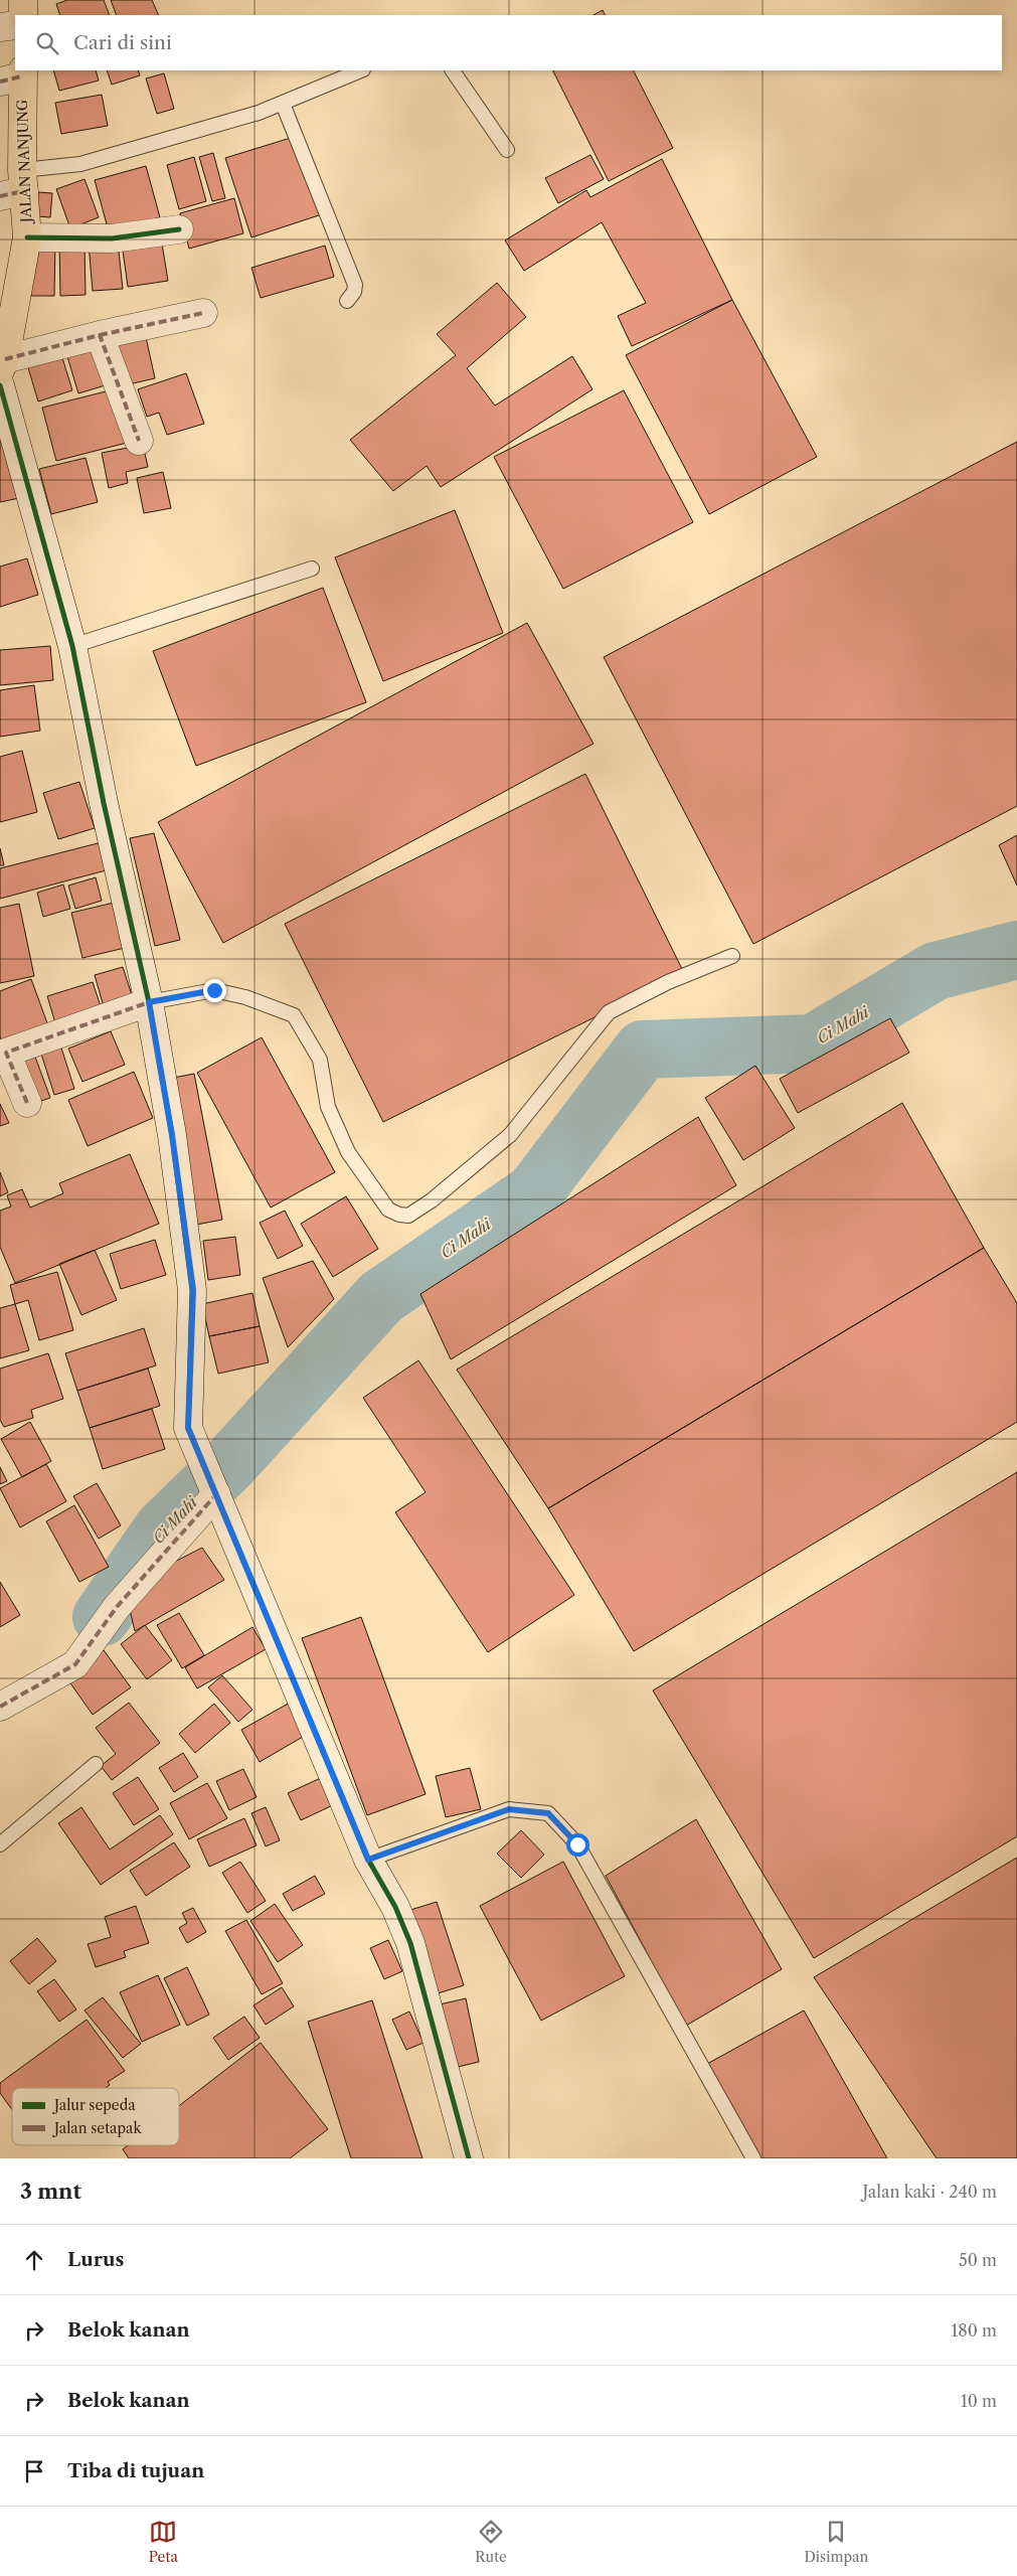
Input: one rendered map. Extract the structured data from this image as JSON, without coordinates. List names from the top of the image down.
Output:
{
  "streets": {
    "main road": ["JALAN NANJUNG"]
  },
  "water": ["Ci Mahi"],
  "legend": ["Jalur sepeda", "Jalan setapak"],
  "page": {
    "search": "Cari di sini",
    "heading": ["3 mnt", "Jalan kaki · 240 m"],
    "list": [
      ["Lurus", "50 m"],
      ["Belok kanan", "180 m"],
      ["Belok kanan", "10 m"],
      "Tiba di tujuan"
    ],
    "nav": ["Peta", "Rute", "Disimpan"]
  }
}
